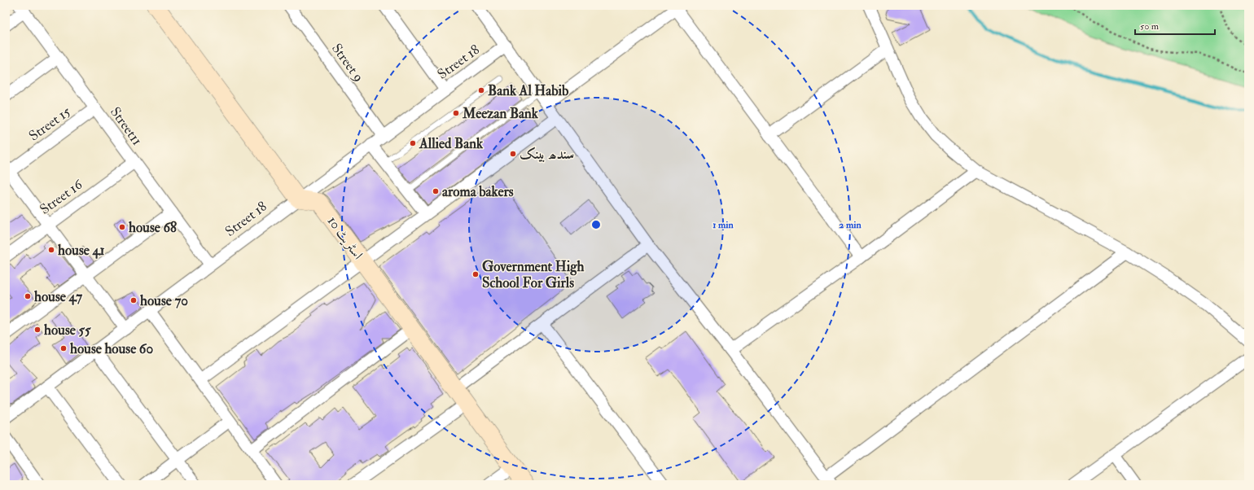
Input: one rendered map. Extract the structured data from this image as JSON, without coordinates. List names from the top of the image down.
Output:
{
  "streets": {
    "street": [
      "Street 18",
      "Street 9",
      "Street 15",
      "Street11",
      "Street 16",
      "اسٹریٹ 10"
    ]
  },
  "crossings": [
    ["Street 18", "Street 9"],
    ["Street 18", "Street11"],
    ["Street 18", "اسٹریٹ 10"],
    ["Street 15", "Street11"],
    ["Street11", "Street 16"]
  ],
  "places": [
    "Bank Al Habib",
    "Meezan Bank",
    "Allied Bank",
    "سندھ بینک",
    "aroma bakers",
    "house 68",
    "house 41",
    "Government High School For Girls",
    "house 47",
    "house 70",
    "house 55",
    "house house 60"
  ],
  "scale_bar": "50 m",
  "rings": ["1 min", "2 min"]
}
